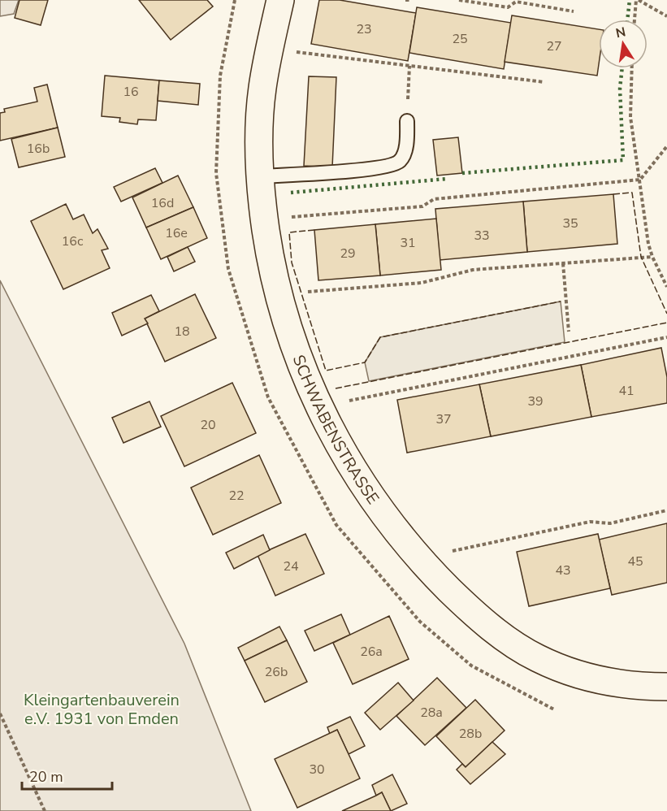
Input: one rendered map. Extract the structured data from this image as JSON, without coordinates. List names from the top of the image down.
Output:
{
  "streets": {
    "street": ["SCHWABENSTRASSE"]
  },
  "parks": ["Kleingartenbauverein e.V. 1931 von Emden"],
  "house_numbers": [
    "23",
    "25",
    "27",
    "16",
    "16b",
    "16d",
    "35",
    "16e",
    "33",
    "16c",
    "31",
    "29",
    "18",
    "41",
    "39",
    "37",
    "20",
    "22",
    "45",
    "24",
    "43",
    "26a",
    "26b",
    "28a",
    "28b",
    "30"
  ],
  "scale_bar": "20 m",
  "north": "top"
}
